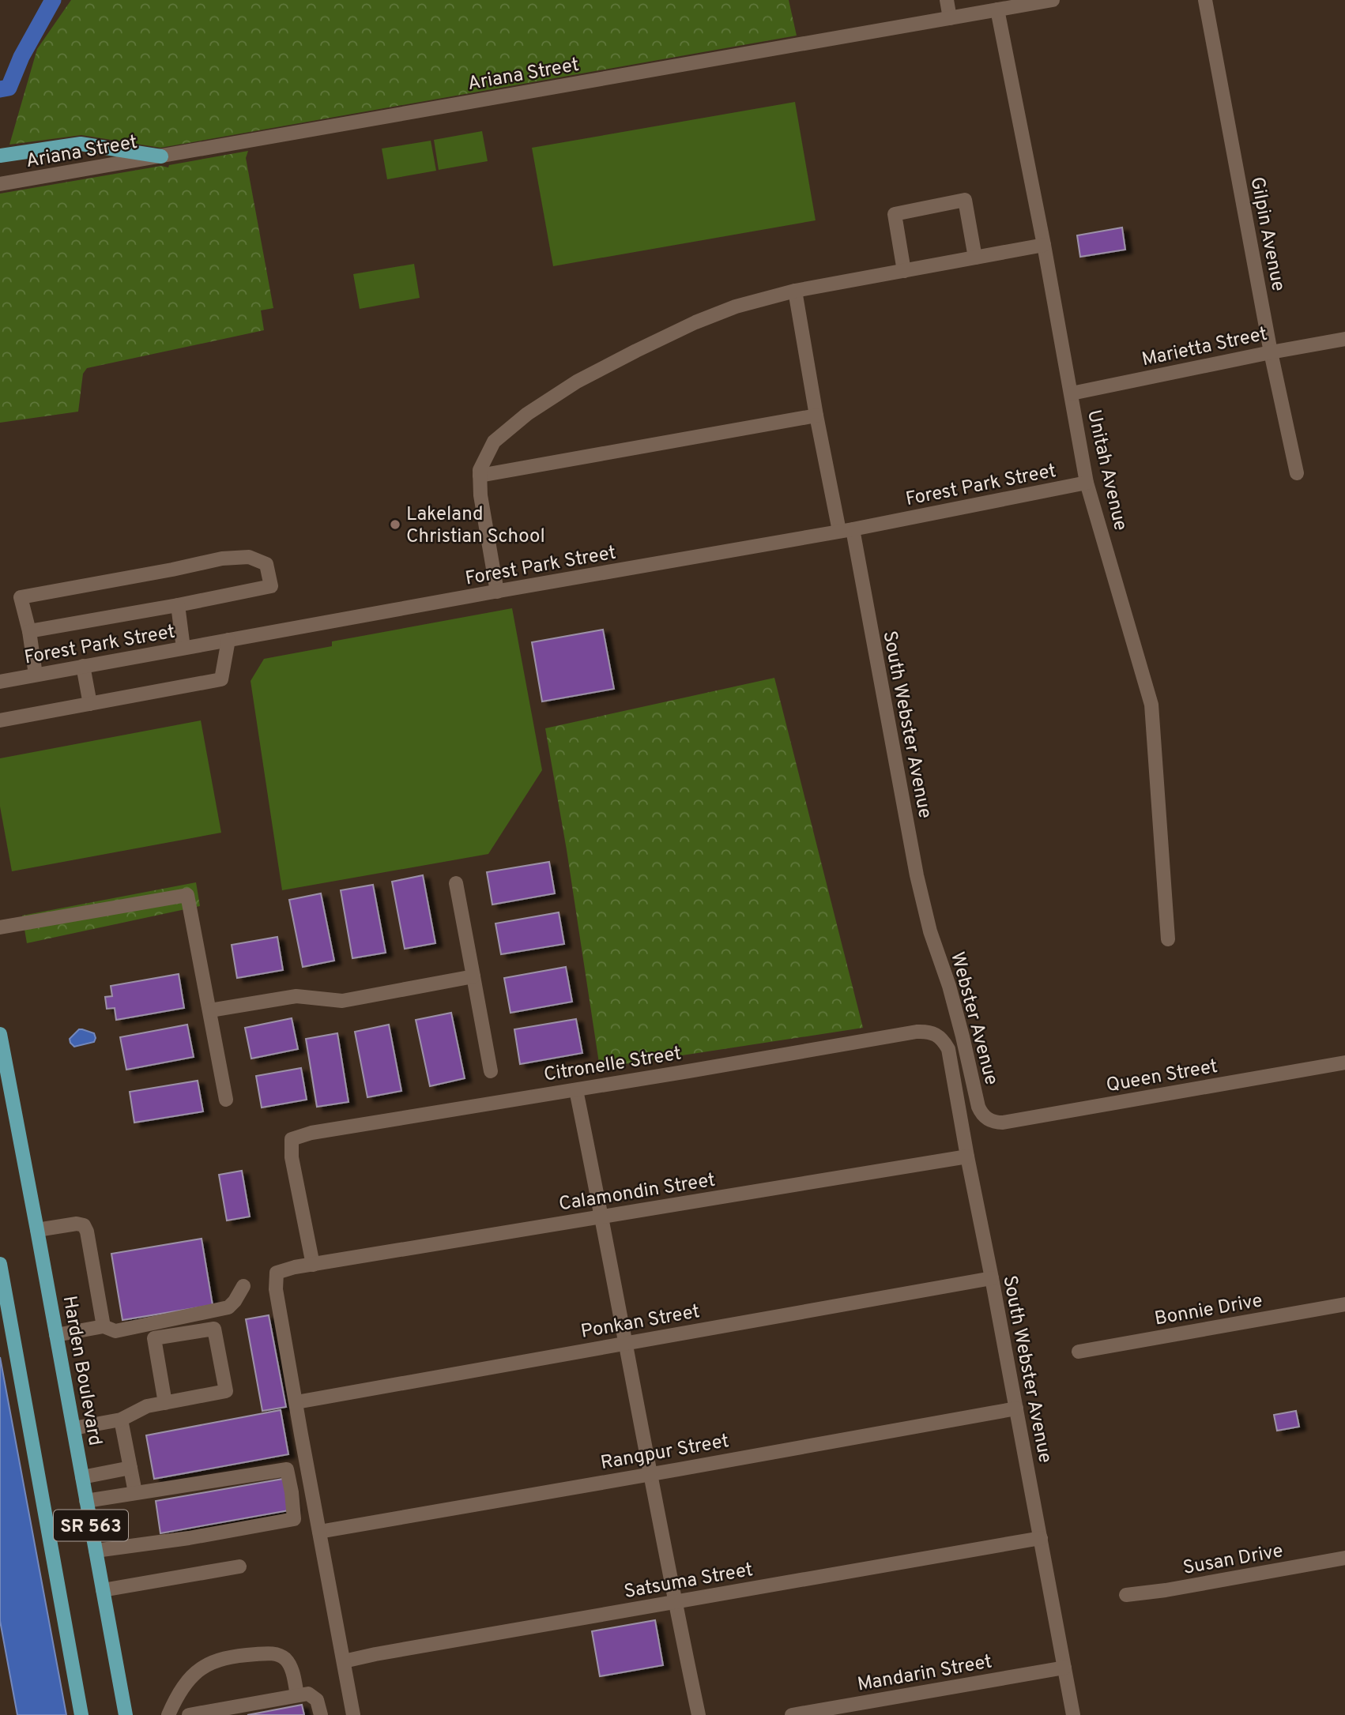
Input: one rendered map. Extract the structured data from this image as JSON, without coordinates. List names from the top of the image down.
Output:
{
  "streets": {
    "main road": ["Harden Boulevard", "SR 563"],
    "street": [
      "Ariana Street",
      "Gilpin Avenue",
      "Marietta Street",
      "Unitah Avenue",
      "Forest Park Street",
      "South Webster Avenue",
      "Webster Avenue",
      "Citronelle Street",
      "Queen Street",
      "Calamondin Street",
      "Bonnie Drive",
      "Ponkan Street",
      "Rangpur Street",
      "Susan Drive",
      "Satsuma Street",
      "Mandarin Street"
    ]
  },
  "crossings": [
    ["Ariana Street", "Unitah Avenue"],
    ["Gilpin Avenue", "Marietta Street"],
    ["Marietta Street", "Unitah Avenue"],
    ["Unitah Avenue", "Forest Park Street"],
    ["Forest Park Street", "South Webster Avenue"],
    ["South Webster Avenue", "Webster Avenue"],
    ["South Webster Avenue", "Citronelle Street"],
    ["South Webster Avenue", "Calamondin Street"],
    ["South Webster Avenue", "Ponkan Street"],
    ["South Webster Avenue", "Rangpur Street"],
    ["South Webster Avenue", "Satsuma Street"],
    ["South Webster Avenue", "Mandarin Street"],
    ["Webster Avenue", "Queen Street"],
    ["Citronelle Street", "Calamondin Street"],
    ["Calamondin Street", "Ponkan Street"]
  ],
  "places": ["Lakeland Christian School"]
}
